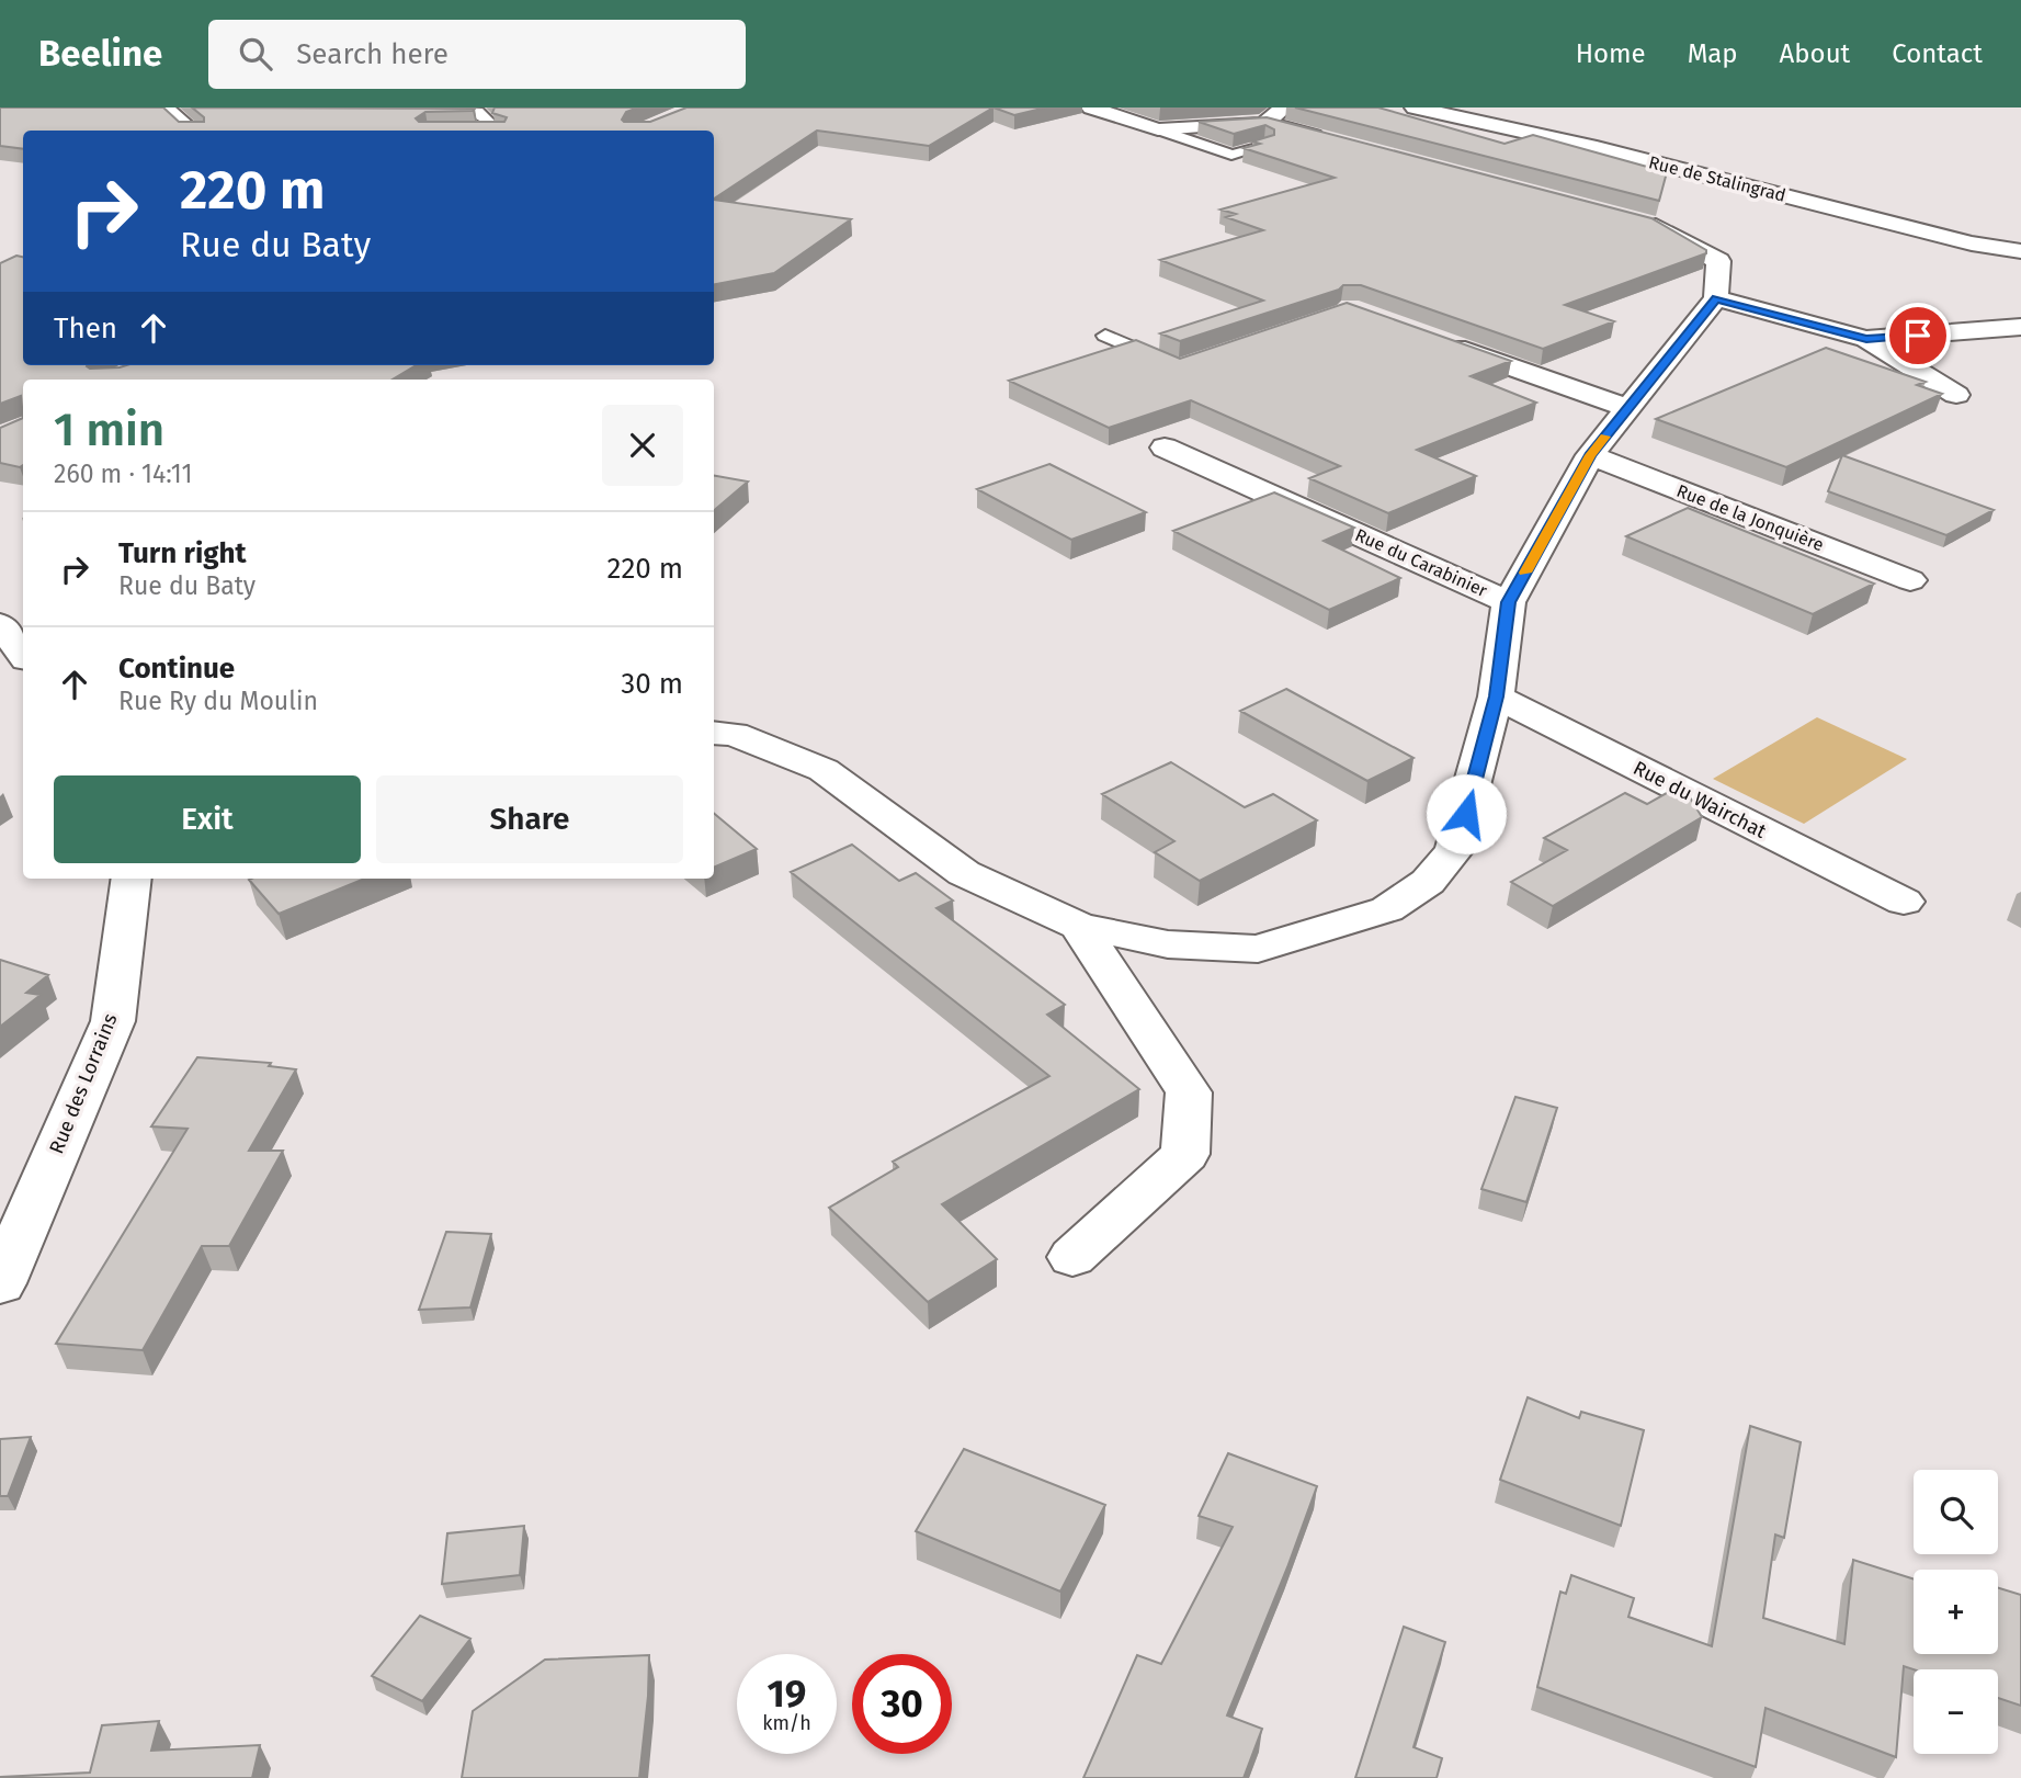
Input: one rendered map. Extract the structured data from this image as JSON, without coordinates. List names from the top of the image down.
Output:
{
  "streets": {
    "street": [
      "Rue de Stalingrad",
      "Rue de la Jonquière",
      "Rue du Carabinier",
      "Rue du Wairchat",
      "Rue des Lorrains"
    ]
  },
  "page": {
    "header": "Beeline",
    "search": "Search here",
    "nav": [
      "Home",
      "Map",
      "About",
      "Contact"
    ],
    "turn": ["220 m", "Rue du Baty"],
    "then": "Then",
    "heading": ["1 min", "260 m · 14:11"],
    "list": [
      {
        "name": "Turn right",
        "note": "Rue du Baty",
        "value": "220 m"
      },
      {
        "name": "Continue",
        "note": "Rue Ry du Moulin",
        "value": "30 m"
      }
    ],
    "buttons": ["Exit", "Share"],
    "map_buttons": ["+", "−"],
    "speed": "19 km/h",
    "limit": "30"
  }
}
